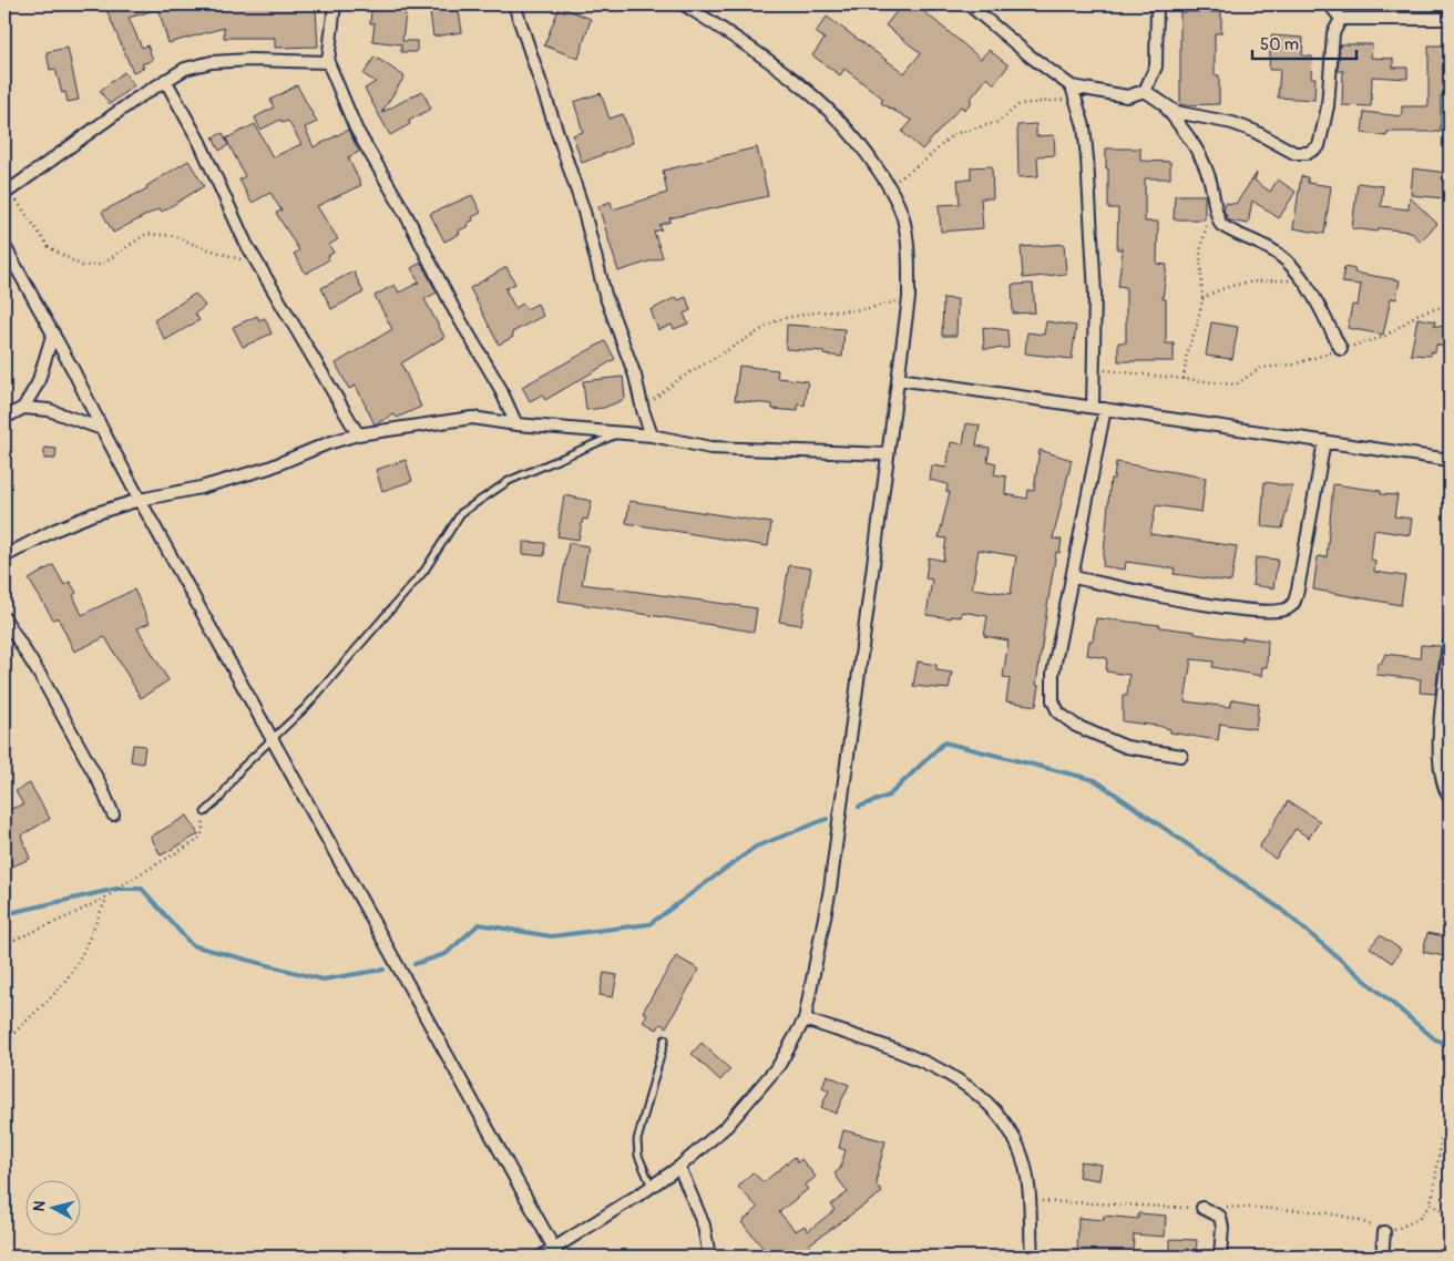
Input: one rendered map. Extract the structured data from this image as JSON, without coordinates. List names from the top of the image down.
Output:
{
  "scale_bar": "50 m",
  "north": "left"
}
